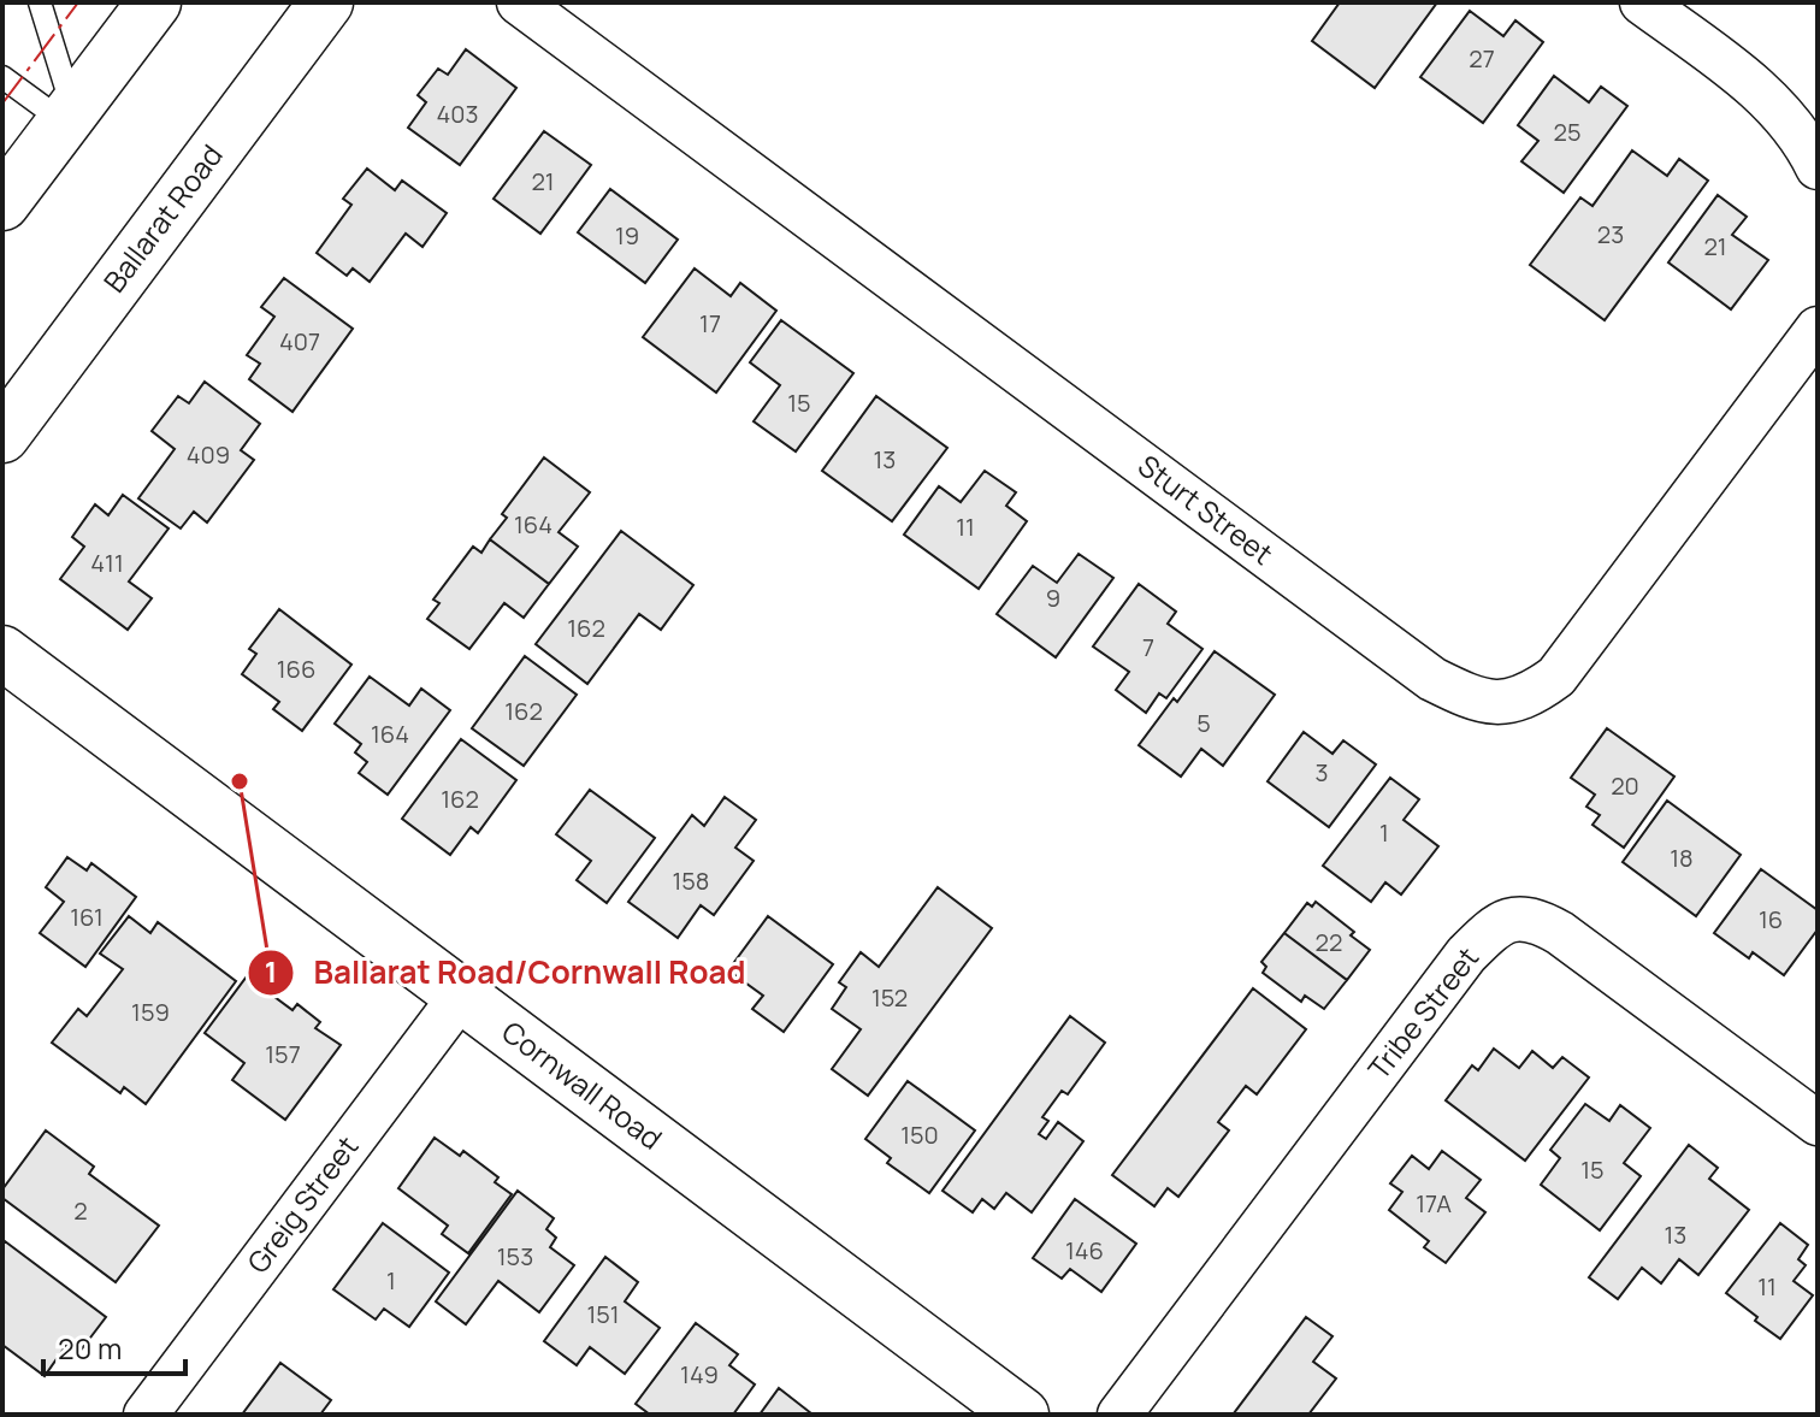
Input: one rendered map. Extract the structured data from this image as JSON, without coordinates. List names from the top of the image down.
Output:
{
  "streets": {
    "main road": ["Ballarat Road", "Cornwall Road"],
    "street": ["Sturt Street", "Tribe Street", "Greig Street"]
  },
  "crossings": [
    ["Cornwall Road", "Greig Street"]
  ],
  "places": ["Ballarat Road/Cornwall Road"],
  "house_numbers": [
    "27",
    "403",
    "25",
    "21",
    "23",
    "19",
    "21",
    "17",
    "407",
    "15",
    "409",
    "13",
    "164",
    "11",
    "411",
    "9",
    "162",
    "7",
    "166",
    "162",
    "5",
    "164",
    "3",
    "20",
    "162",
    "1",
    "18",
    "158",
    "161",
    "16",
    "22",
    "152",
    "159",
    "157",
    "150",
    "15",
    "17A",
    "2",
    "13",
    "146",
    "153",
    "1",
    "11",
    "151",
    "149"
  ],
  "scale_bar": "20 m"
}
